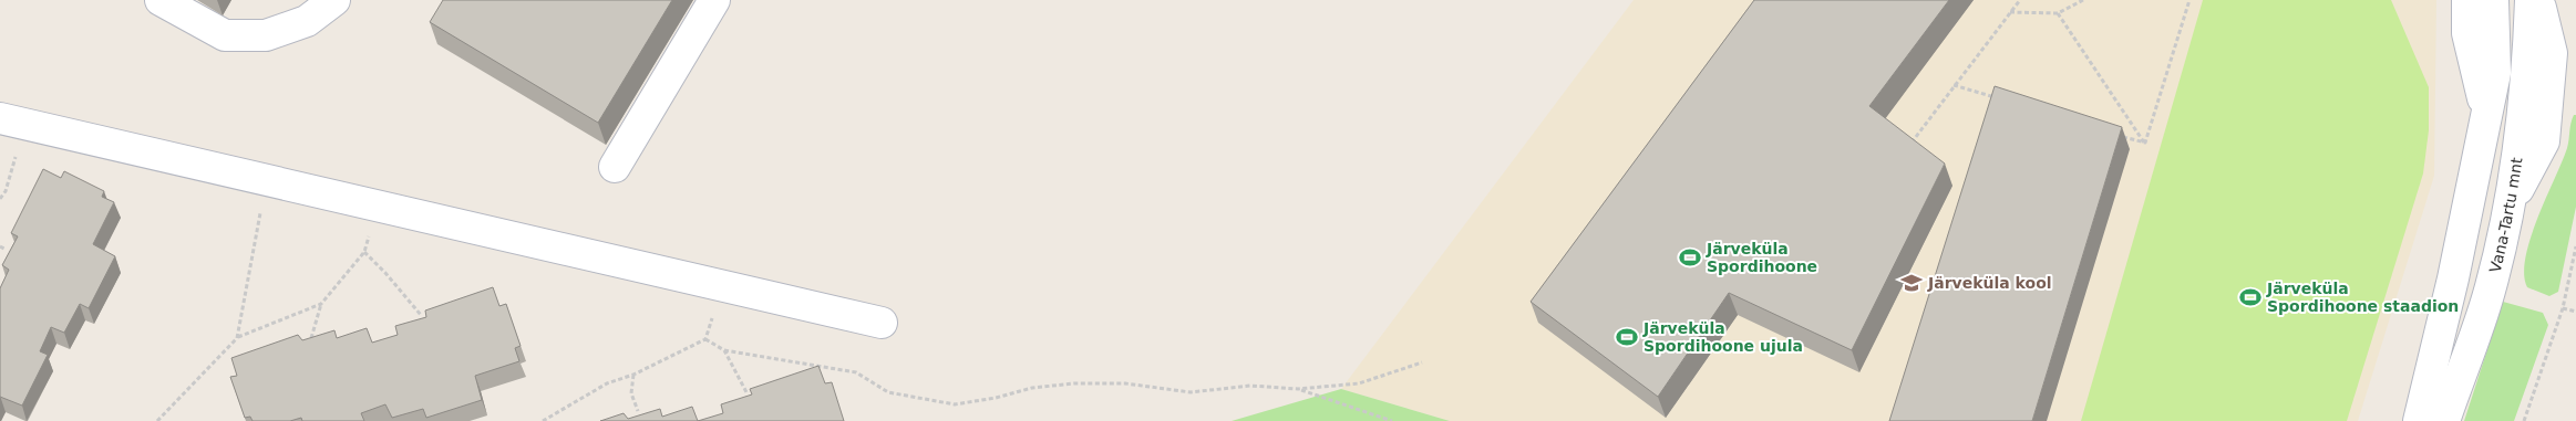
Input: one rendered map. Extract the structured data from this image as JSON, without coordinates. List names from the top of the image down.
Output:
{
  "streets": {
    "street": ["Vana-Tartu mnt"]
  },
  "places": {
    "sports": ["Järveküla Spordihoone", "Järveküla Spordihoone staadion", "Järveküla Spordihoone ujula"],
    "school or university": ["Järveküla kool"]
  }
}
